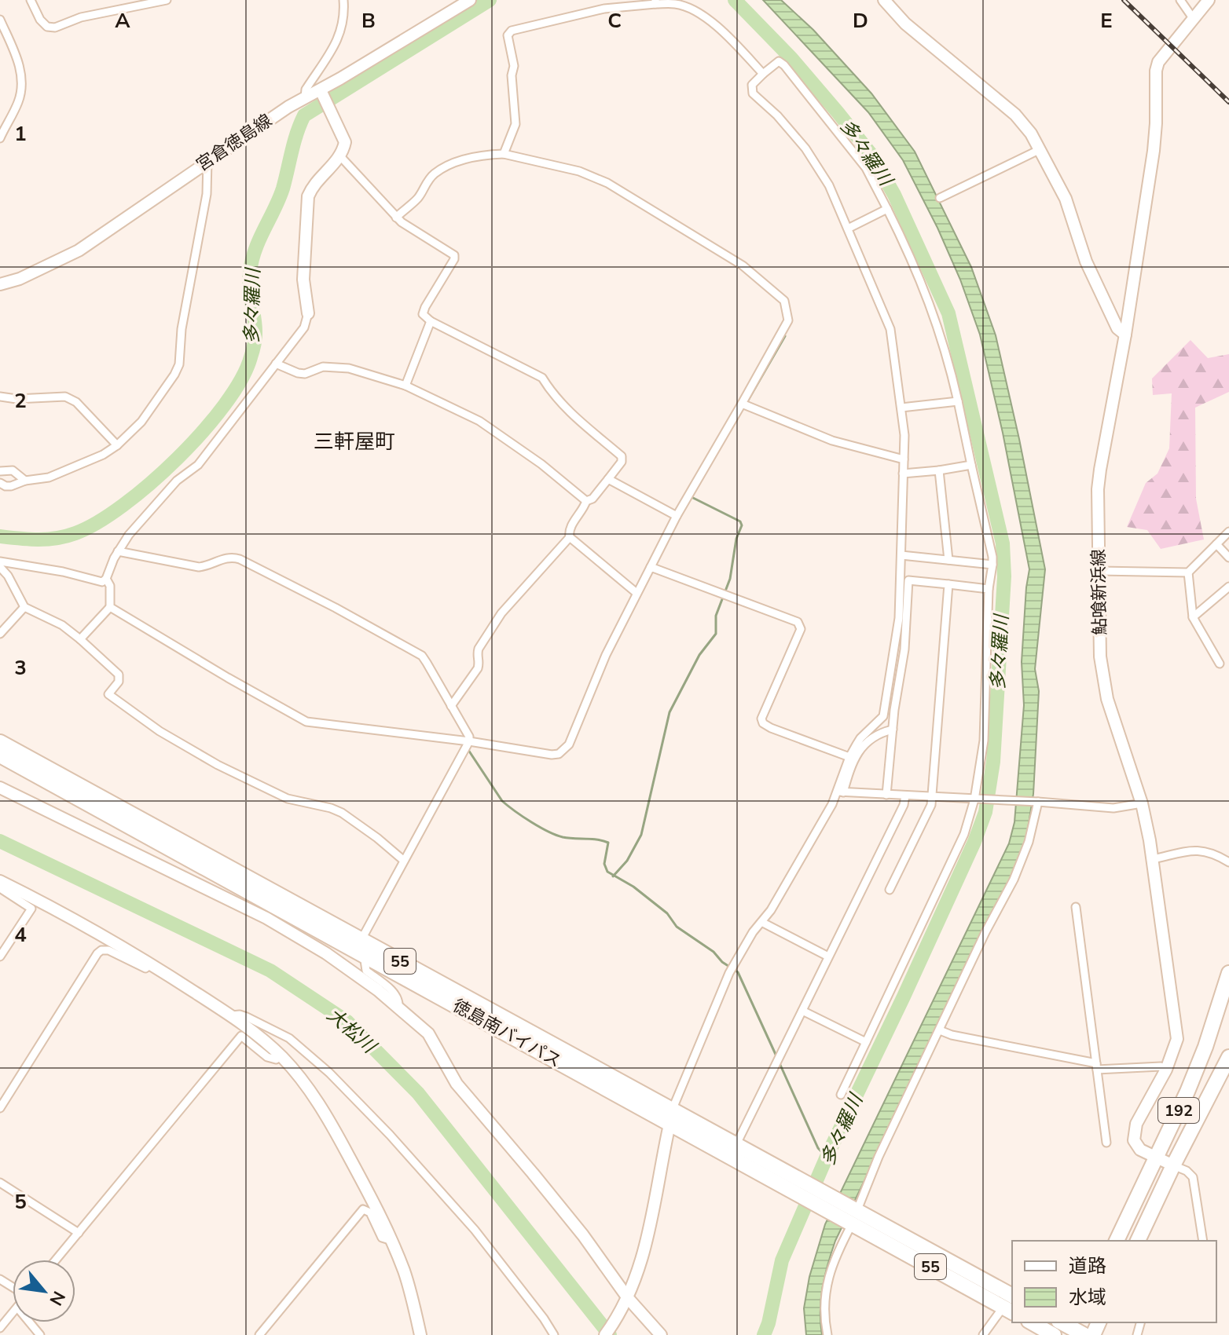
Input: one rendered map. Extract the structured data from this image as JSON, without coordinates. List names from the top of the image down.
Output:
{
  "streets": {
    "highway": ["55", "徳島南バイパス", "192"],
    "street": ["宮倉徳島線", "鮎喰新浜線"]
  },
  "crossings": [
    ["鮎喰新浜線", "192"]
  ],
  "districts": ["三軒屋町"],
  "water": ["多々羅川", "大松川"],
  "legend": ["道路", "水域"],
  "north": "bottom right",
  "grid": {
    "columns": [
      "A",
      "B",
      "C",
      "D",
      "E"
    ],
    "rows": [
      "1",
      "2",
      "3",
      "4",
      "5"
    ]
  }
}
